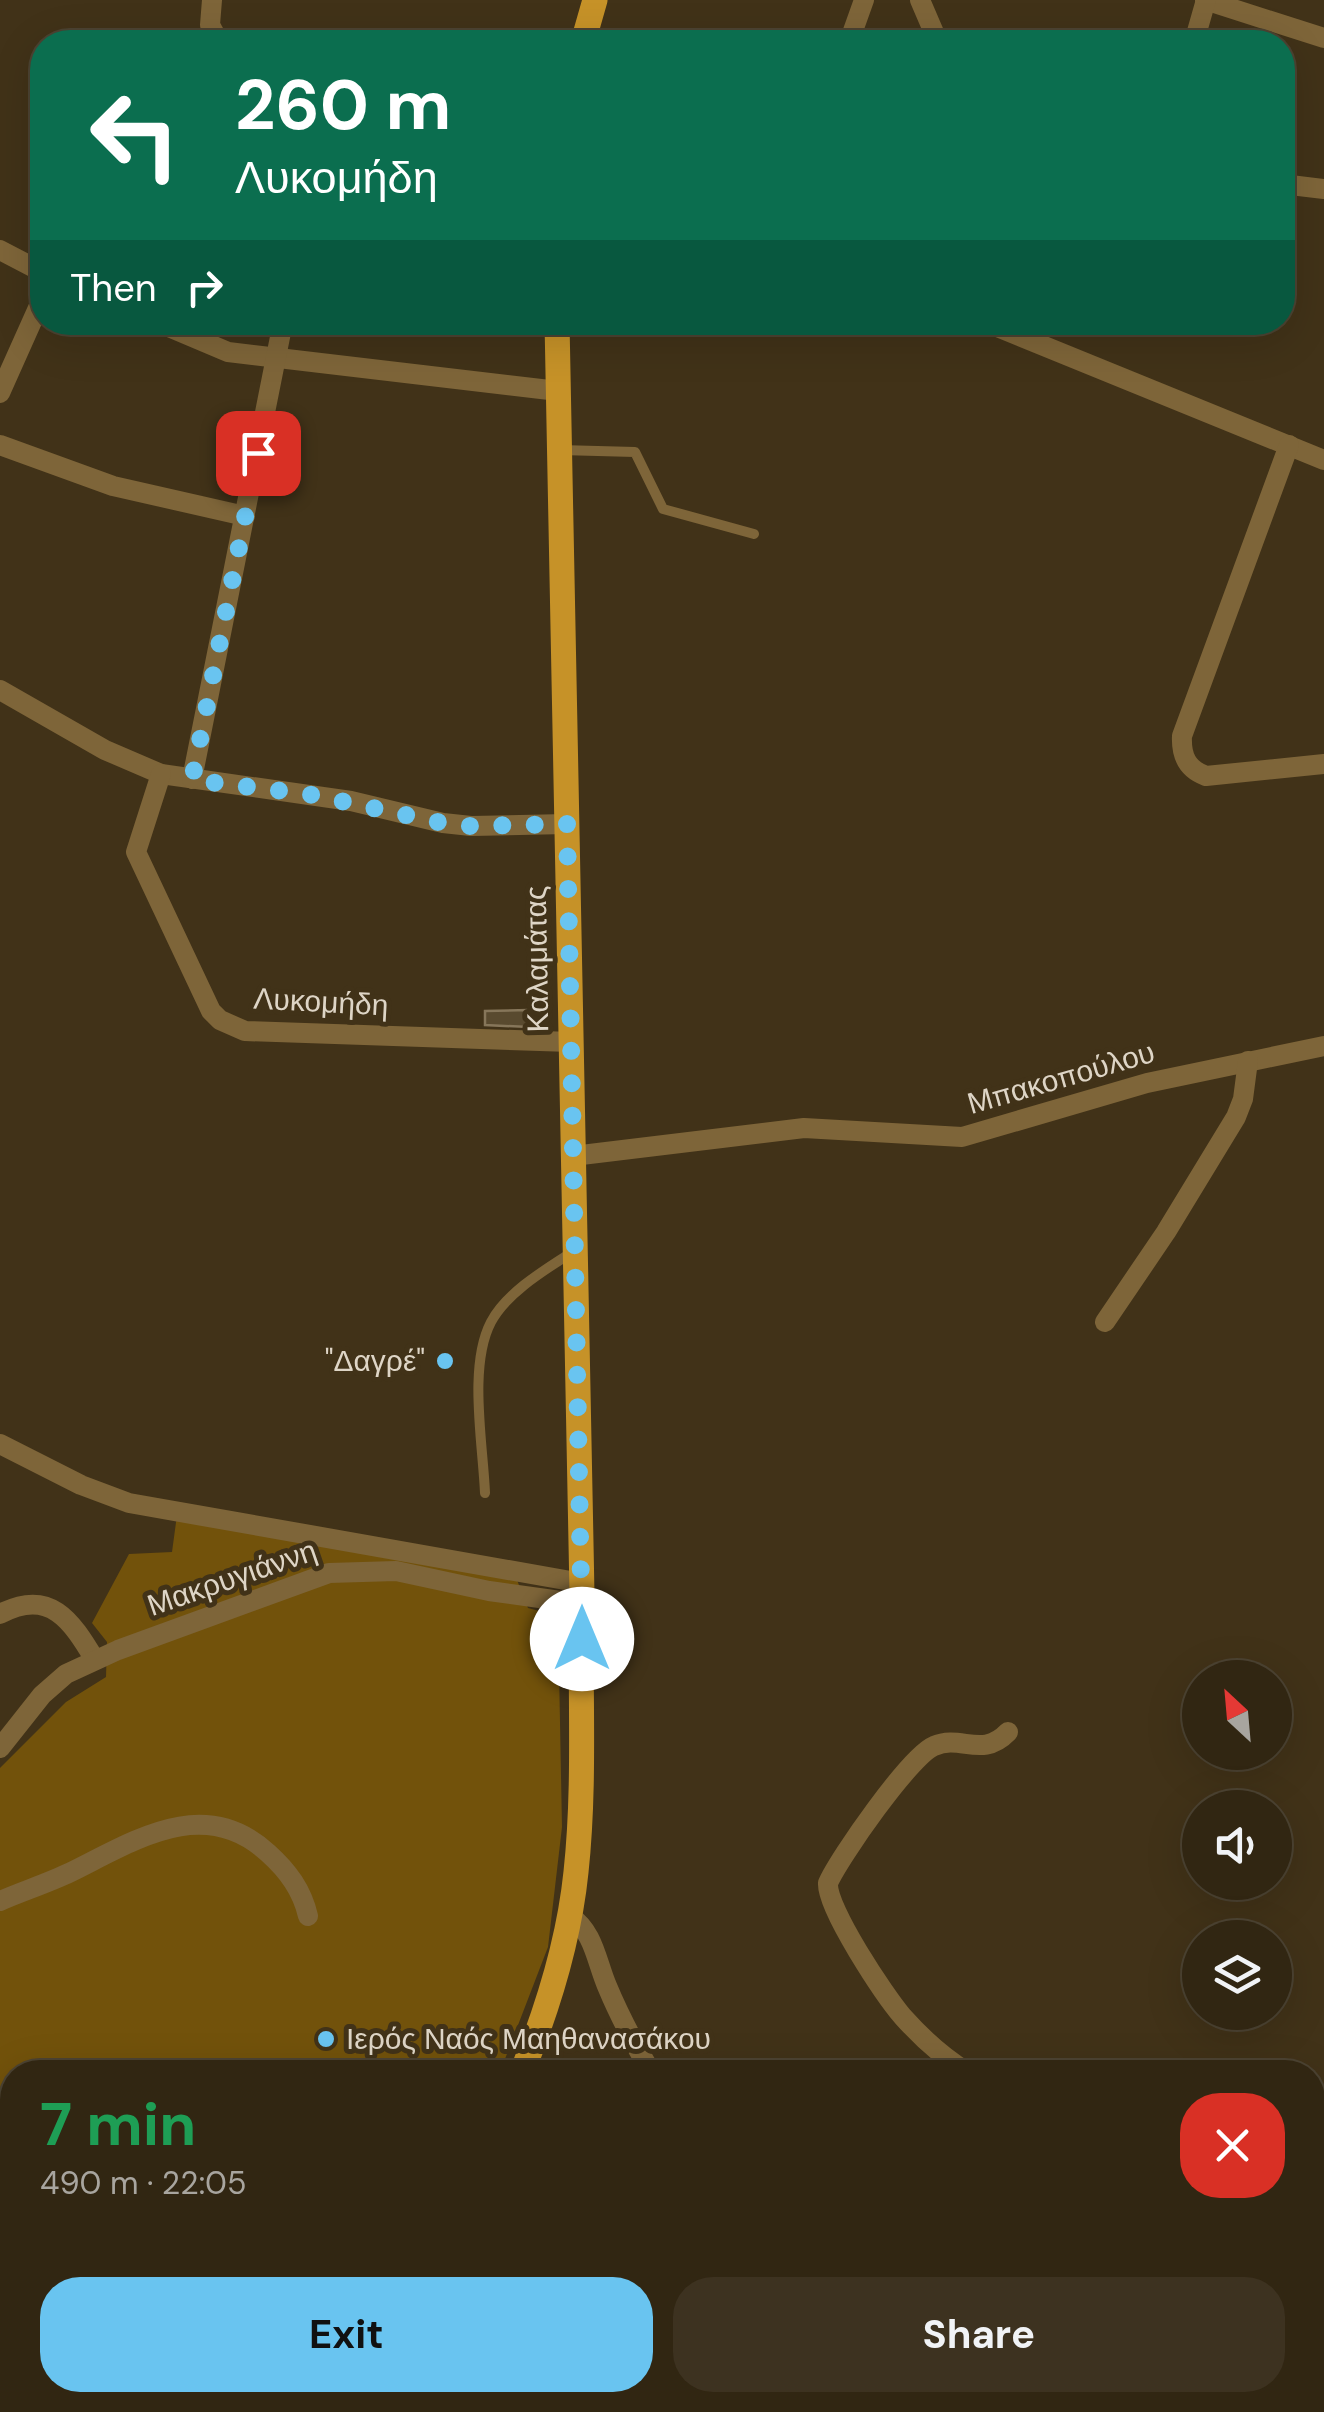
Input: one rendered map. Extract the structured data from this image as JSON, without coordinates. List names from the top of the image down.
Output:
{
  "streets": {
    "main road": ["Καλαμάτας"],
    "street": ["Λυκομήδη", "Μπακοπούλου", "Μακρυγιάννη"]
  },
  "crossings": [
    ["Καλαμάτας", "Λυκομήδη"],
    ["Καλαμάτας", "Μπακοπούλου"],
    ["Καλαμάτας", "Μακρυγιάννη"]
  ],
  "places": ["\"Δαγρέ\"", "Ιερός Ναός Μαηθανασάκου"],
  "north": "top left",
  "page": {
    "turn": ["260 m", "Λυκομήδη"],
    "then": "Then",
    "heading": ["7 min", "490 m · 22:05"],
    "buttons": ["Exit", "Share"]
  }
}
